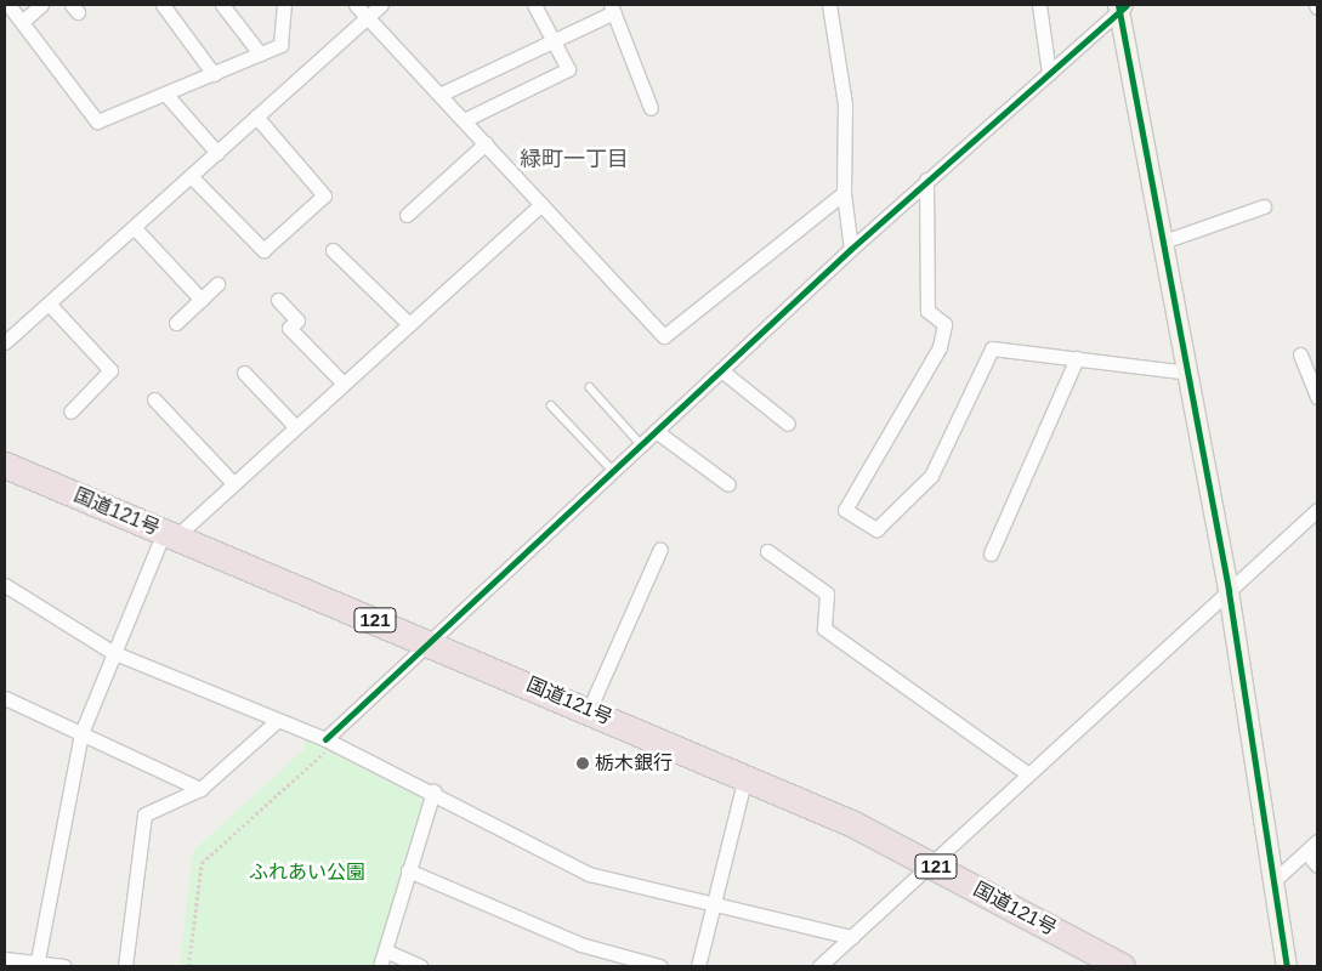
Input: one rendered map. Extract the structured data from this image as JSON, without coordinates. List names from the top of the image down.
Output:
{
  "streets": {
    "highway": ["国道121号", "121"]
  },
  "districts": ["緑町一丁目"],
  "parks": ["ふれあい公園"],
  "places": ["栃木銀行"]
}
